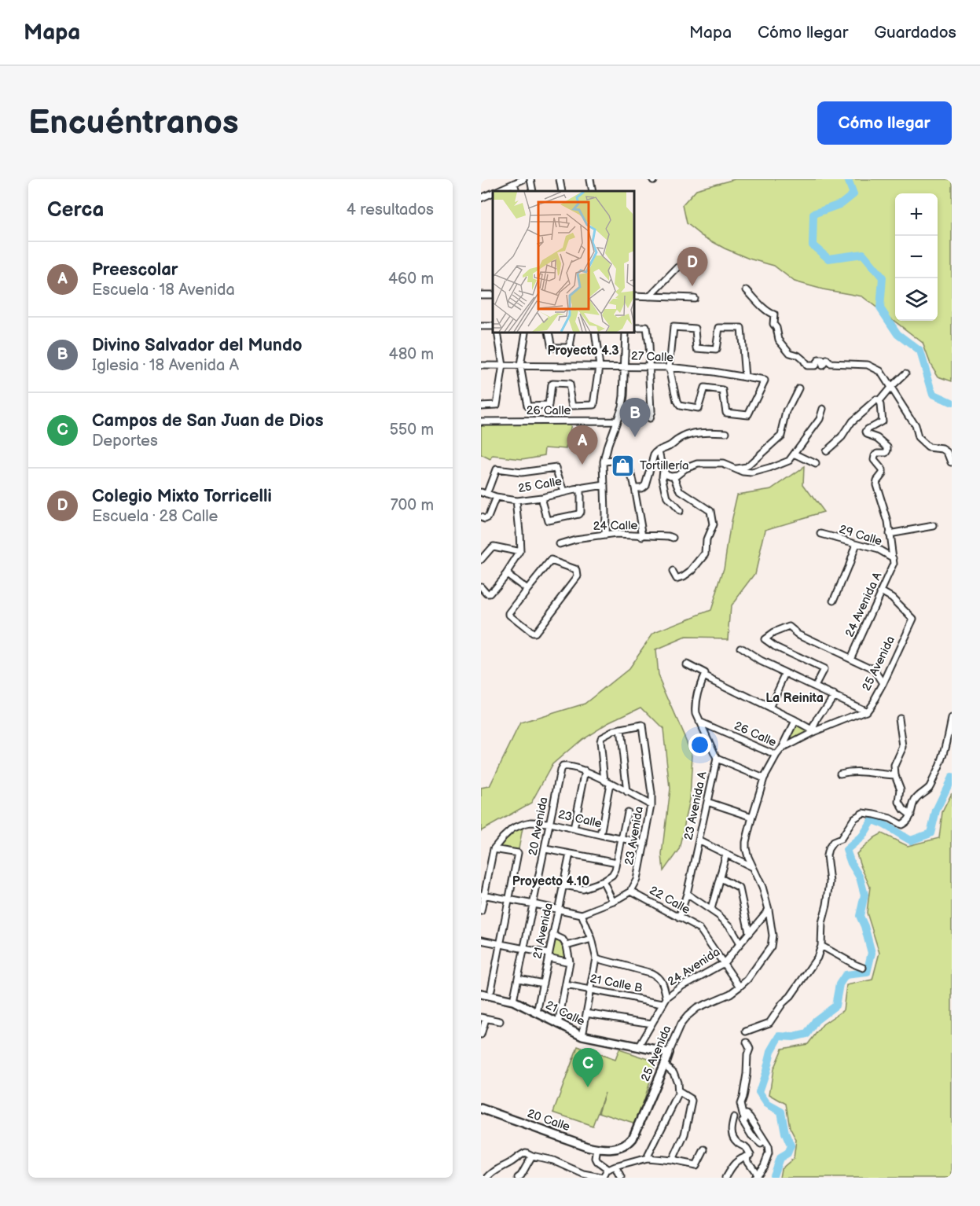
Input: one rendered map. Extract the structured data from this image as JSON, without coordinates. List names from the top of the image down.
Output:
{
  "streets": {
    "street": [
      "27 Calle",
      "26 Calle",
      "25 Calle",
      "24 Calle",
      "29 Calle",
      "24 Avenida A",
      "25 Avenida",
      "23 Avenida A",
      "23 Calle",
      "20 Avenida",
      "23 Avenida",
      "22 Calle",
      "21 Avenida",
      "24 Avenida",
      "21 Calle B",
      "21 Calle",
      "20 Calle"
    ]
  },
  "crossings": [
    ["26 Calle", "25 Avenida"],
    ["26 Calle", "23 Avenida A"],
    ["29 Calle", "24 Avenida A"],
    ["24 Avenida A", "25 Avenida"],
    ["25 Avenida", "22 Calle"],
    ["25 Avenida", "24 Avenida"],
    ["25 Avenida", "21 Calle"],
    ["25 Avenida", "20 Calle"],
    ["23 Avenida A", "22 Calle"],
    ["23 Calle", "20 Avenida"],
    ["23 Calle", "23 Avenida"],
    ["20 Avenida", "21 Calle"],
    ["23 Avenida", "22 Calle"],
    ["22 Calle", "24 Avenida"],
    ["21 Avenida", "21 Calle"],
    ["24 Avenida", "21 Calle B"],
    ["24 Avenida", "21 Calle"]
  ],
  "districts": ["Proyecto 4.3", "La Reinita", "Proyecto 4.10"],
  "places": {
    "shop": ["Tortillería"]
  },
  "page": {
    "header": "Mapa",
    "nav": ["Mapa", "Cómo llegar", "Guardados"],
    "buttons": "Cómo llegar",
    "title": "Encuéntranos",
    "heading": ["Cerca", "4 resultados"],
    "map_buttons": ["+", "−"],
    "list": [
      {
        "mark": "A",
        "name": "Preescolar",
        "note": "Escuela · 18 Avenida",
        "value": "460 m"
      },
      {
        "mark": "B",
        "name": "Divino Salvador del Mundo",
        "note": "Iglesia · 18 Avenida A",
        "value": "480 m"
      },
      {
        "mark": "C",
        "name": "Campos de San Juan de Dios",
        "note": "Deportes",
        "value": "550 m"
      },
      {
        "mark": "D",
        "name": "Colegio Mixto Torricelli",
        "note": "Escuela · 28 Calle",
        "value": "700 m"
      }
    ],
    "pins": [
      "D",
      "B",
      "A",
      "C"
    ]
  }
}
